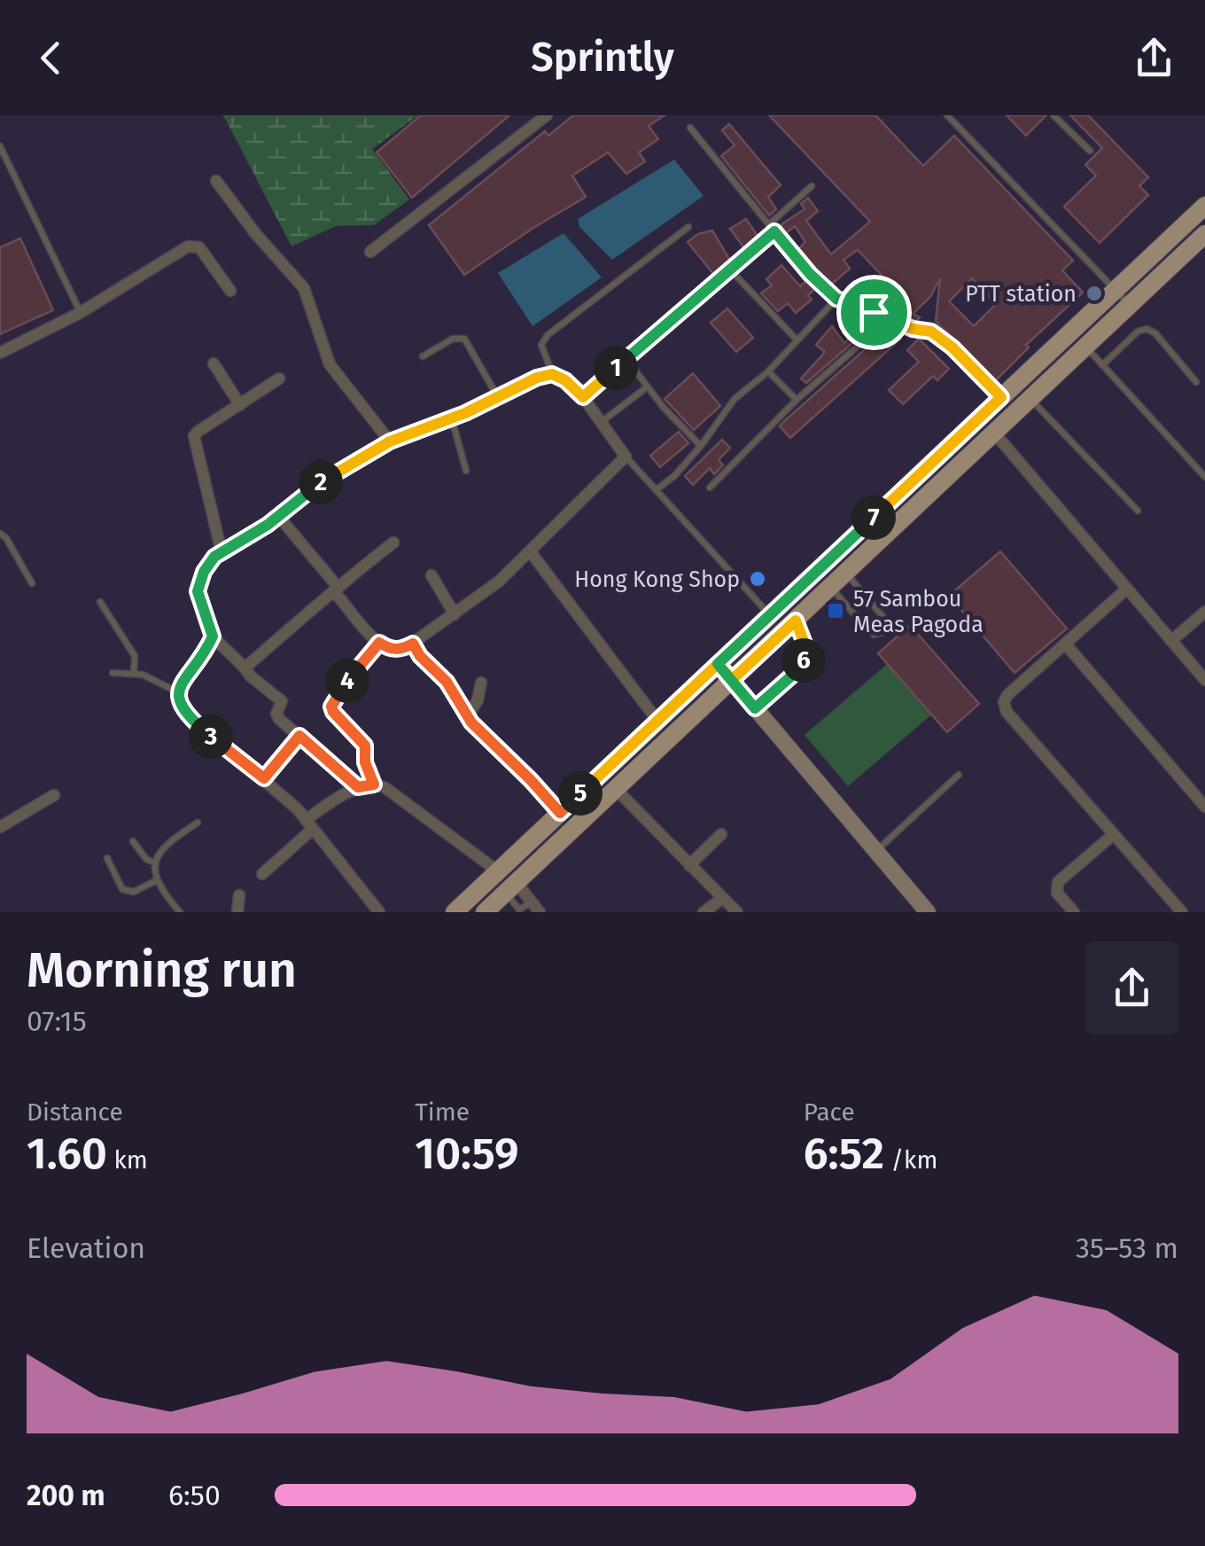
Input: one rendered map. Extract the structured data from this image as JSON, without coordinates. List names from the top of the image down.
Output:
{
  "places": {
    "other": ["PTT station", "Hong Kong Shop"],
    "transit": ["57 Sambou Meas Pagoda"]
  },
  "page": {
    "header": "Sprintly",
    "pins": [
      "1",
      "2",
      "7",
      "6",
      "4",
      "3",
      "5"
    ],
    "heading": ["Morning run", "07:15"],
    "stats": [
      ["Distance", "1.60 km"],
      ["Time", "10:59"],
      ["Pace", "6:52 /km"]
    ],
    "chart": ["Elevation", "35–53 m"],
    "list": [
      {
        "name": "200 m",
        "note": "6:50"
      }
    ]
  }
}
